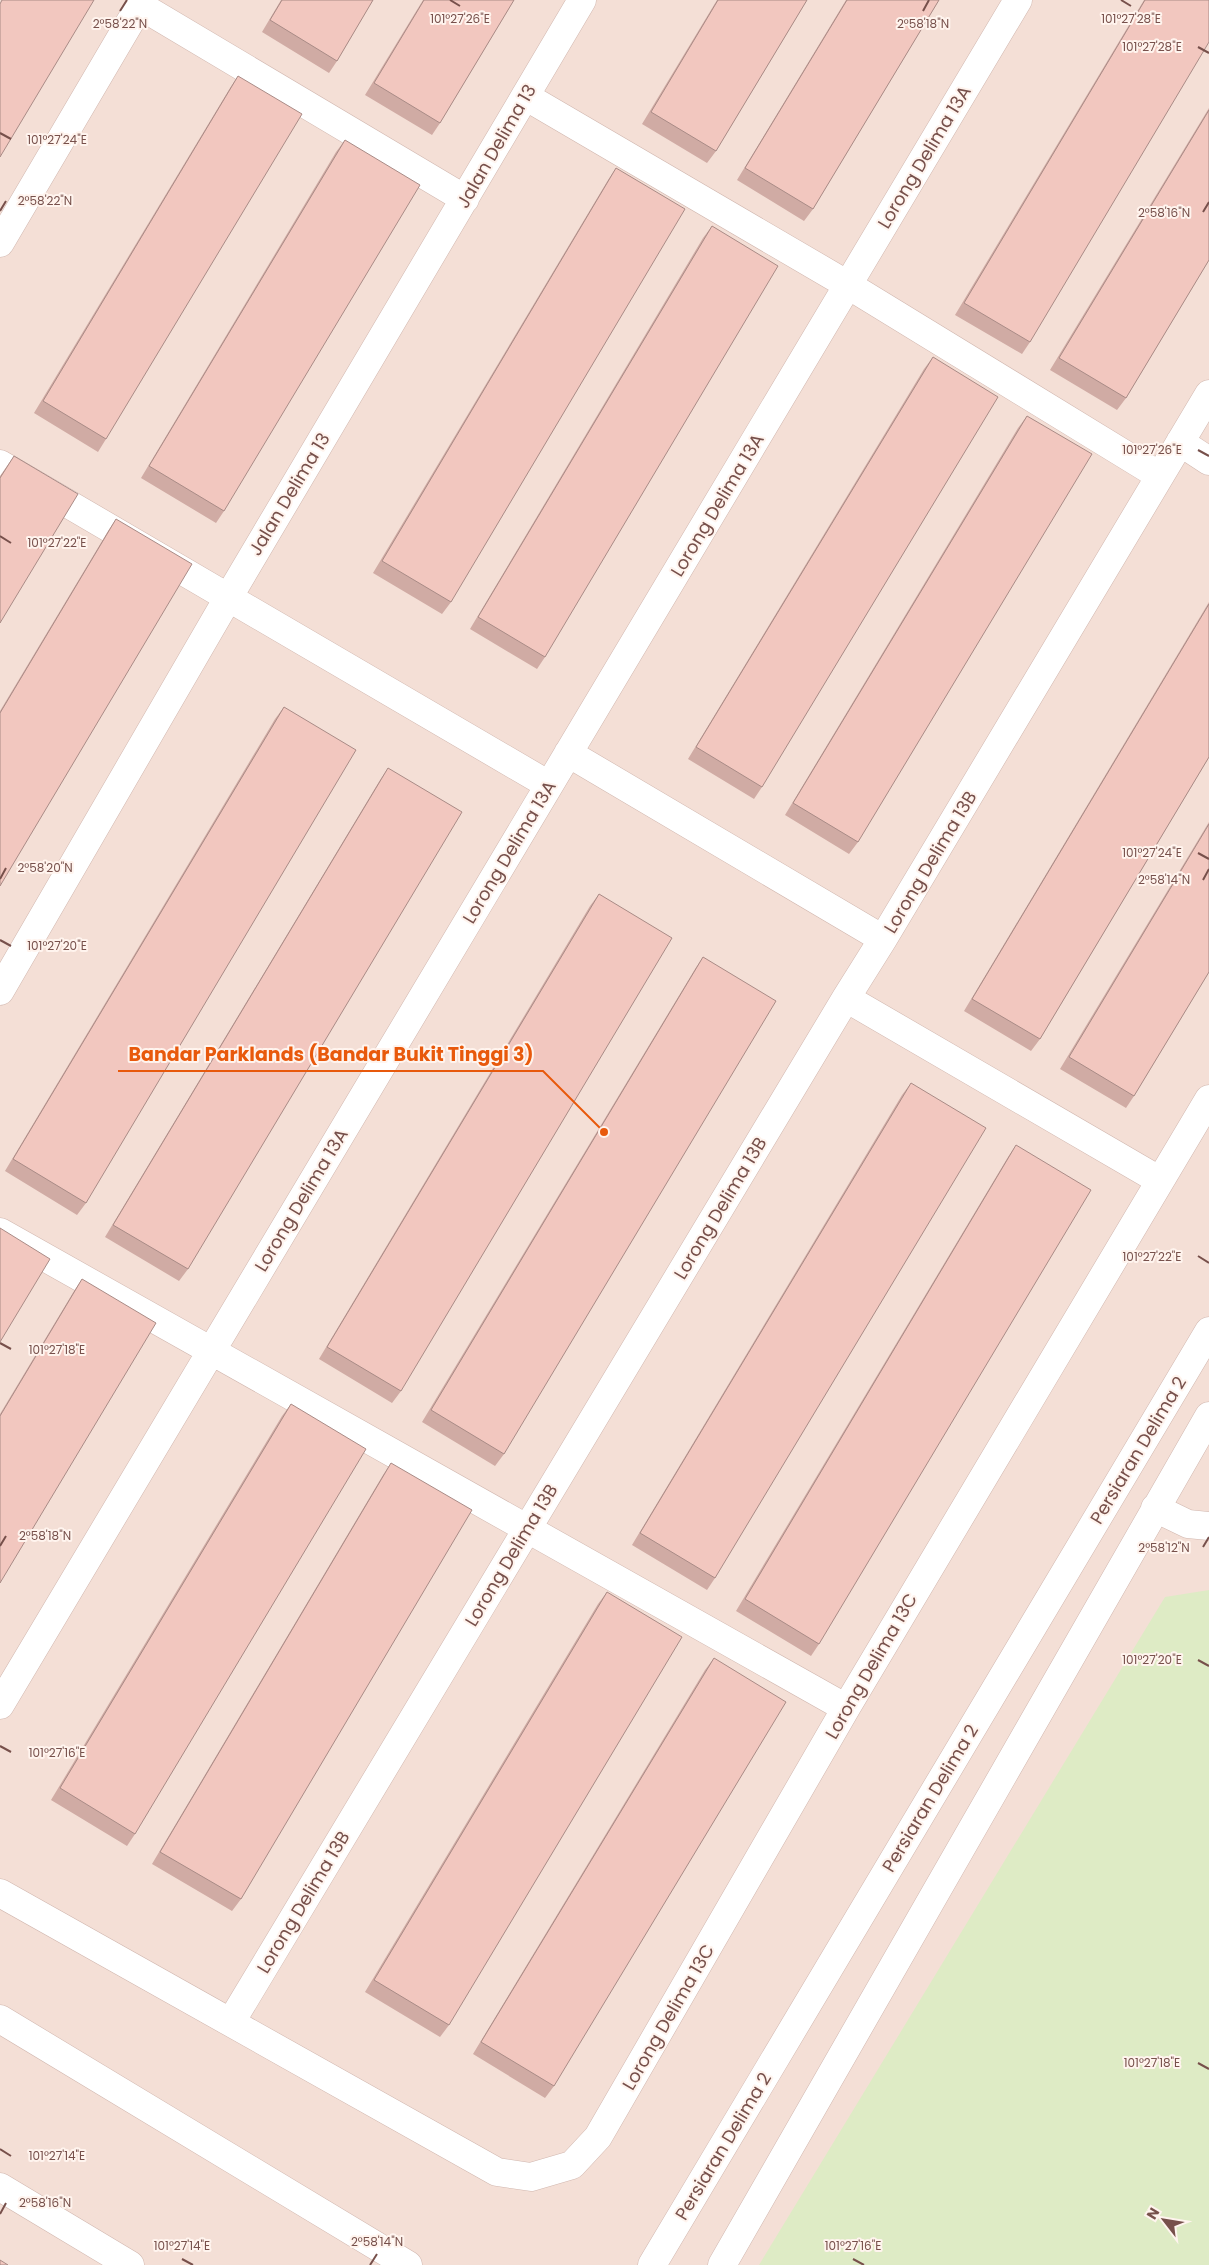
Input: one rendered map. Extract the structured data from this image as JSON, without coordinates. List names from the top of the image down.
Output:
{
  "streets": {
    "street": [
      "Jalan Delima 13",
      "Lorong Delima 13A",
      "Lorong Delima 13B",
      "Persiaran Delima 2",
      "Lorong Delima 13C"
    ]
  },
  "crossings": [
    ["Lorong Delima 13B", "Lorong Delima 13C"]
  ],
  "places": ["Bandar Parklands (Bandar Bukit Tinggi 3)"],
  "north": "top left",
  "coordinates": [
    "101°27'28\"E",
    "101°27'26\"E",
    "2°58'22\"N",
    "2°58'18\"N",
    "101°27'24\"E",
    "2°58'16\"N",
    "101°27'22\"E",
    "2°58'20\"N",
    "2°58'14\"N",
    "101°27'20\"E",
    "101°27'18\"E",
    "2°58'12\"N",
    "101°27'16\"E",
    "101°27'14\"E"
  ]
}
